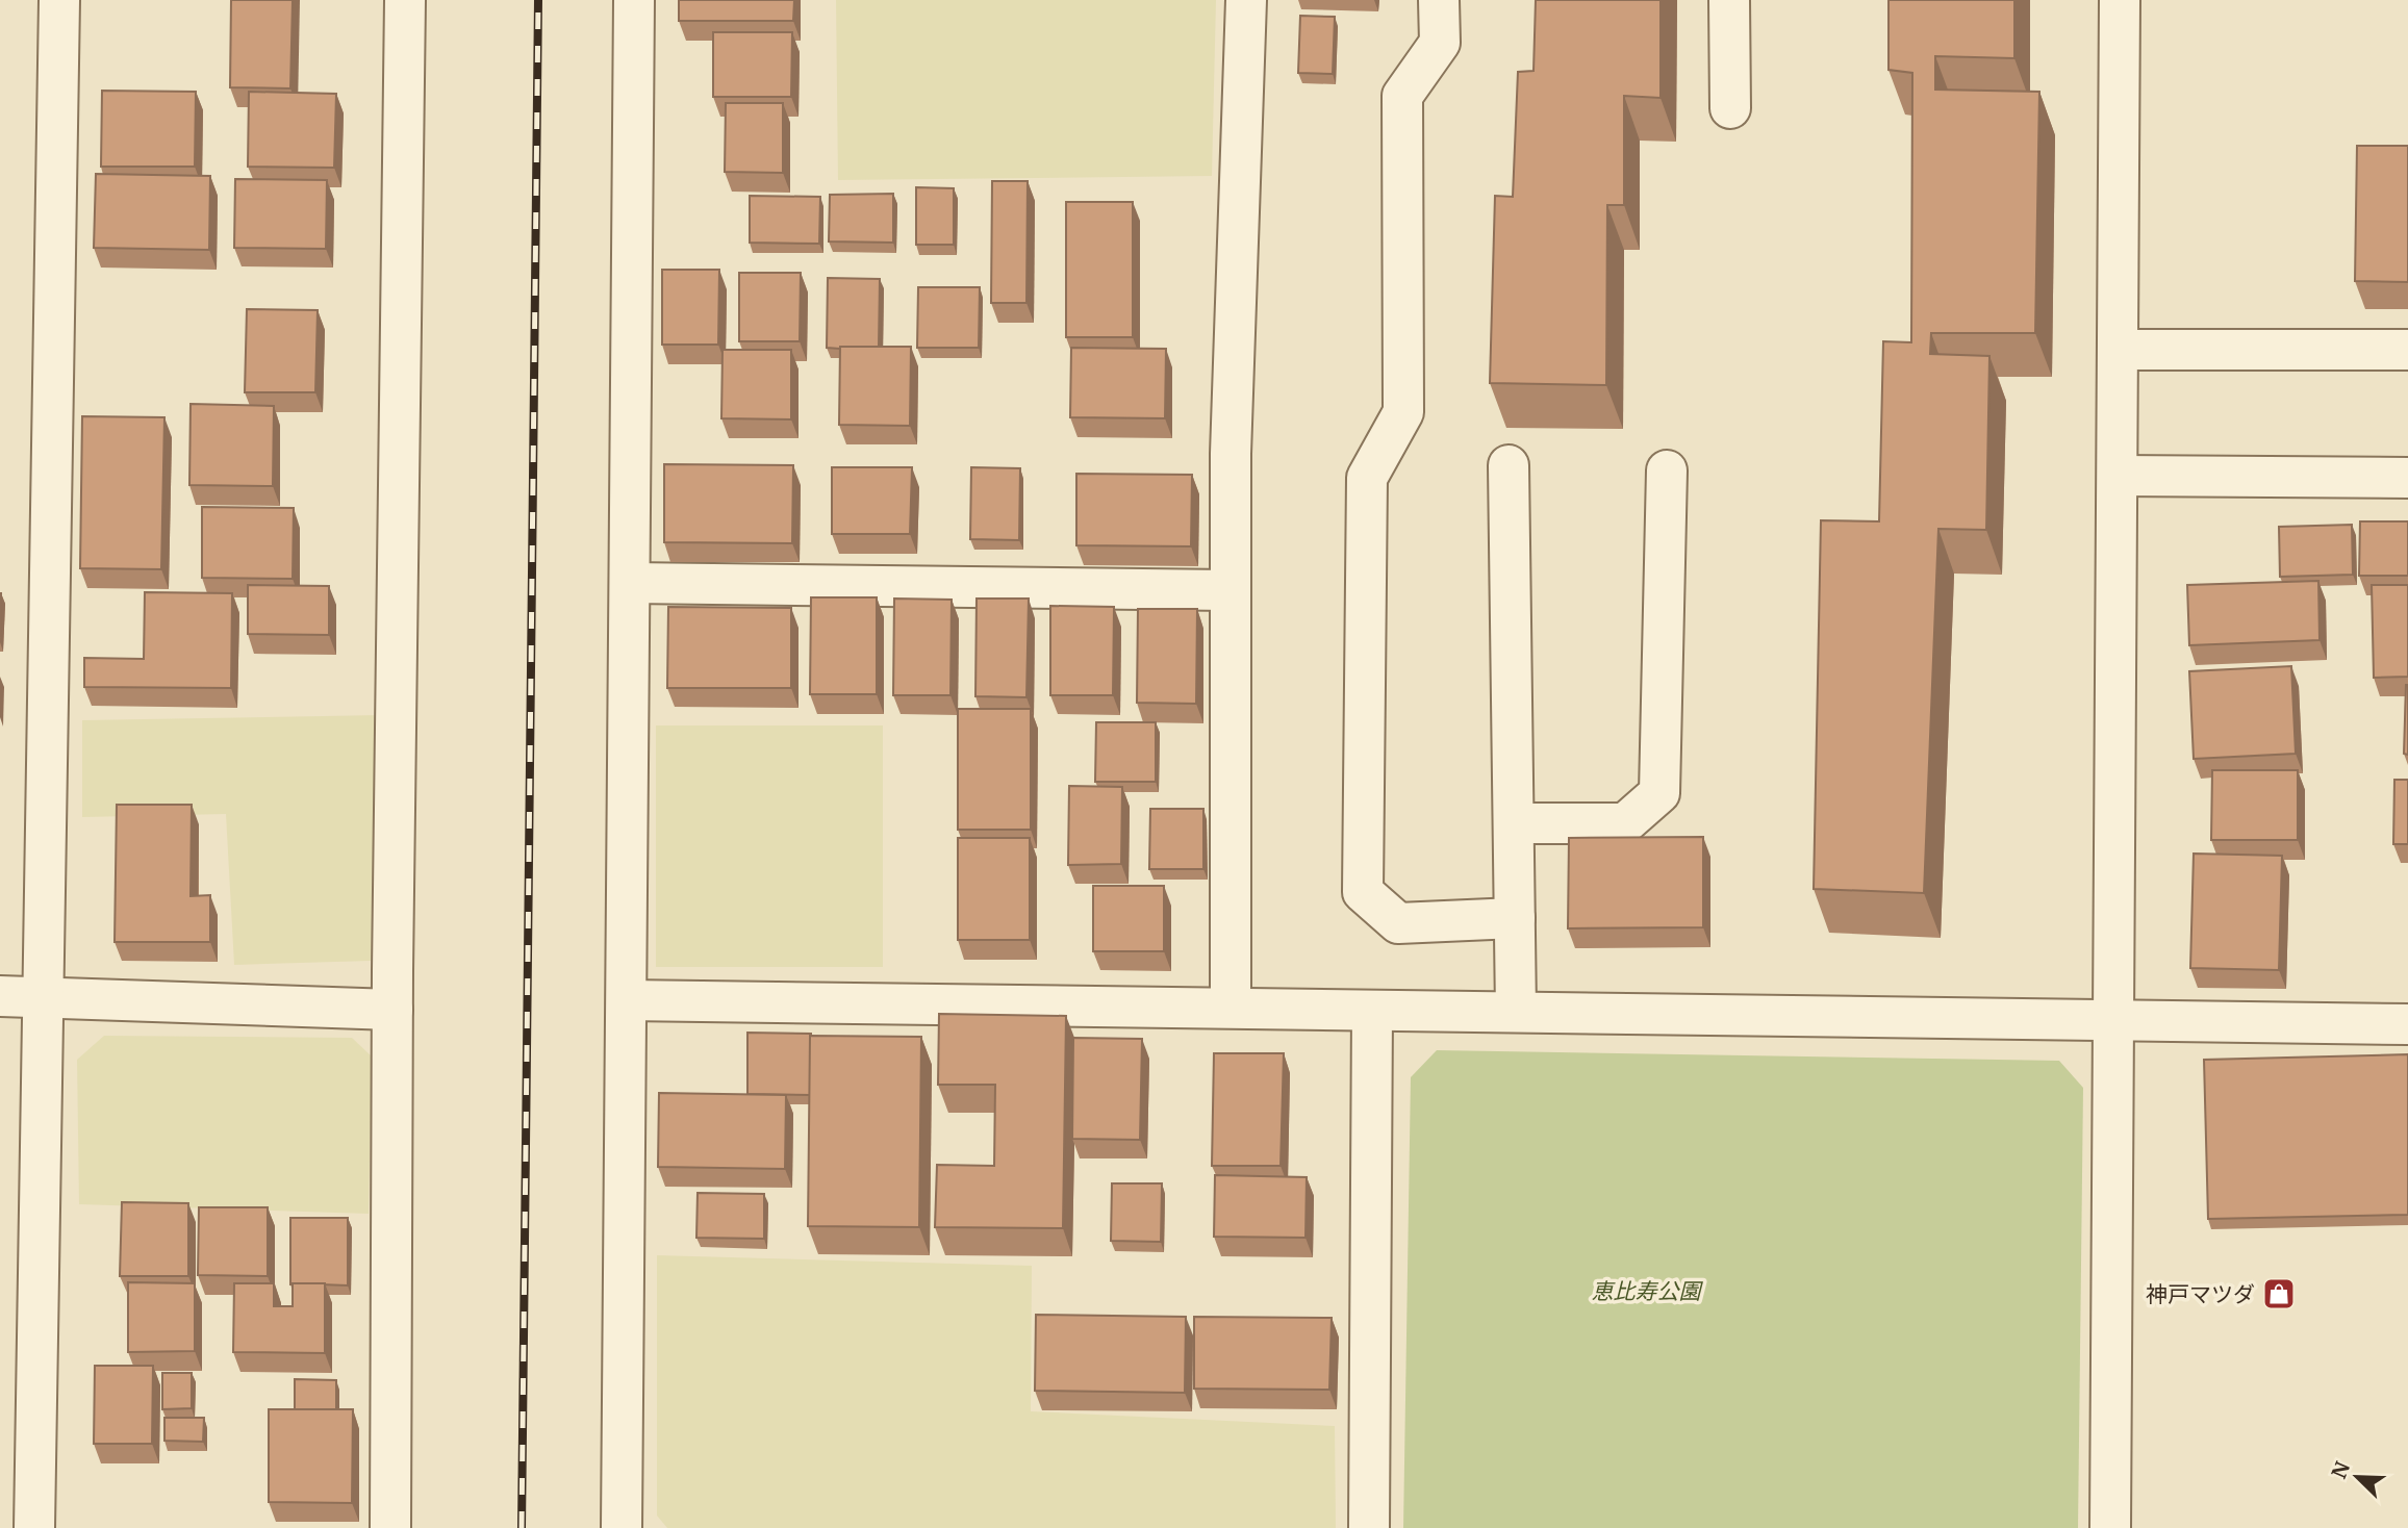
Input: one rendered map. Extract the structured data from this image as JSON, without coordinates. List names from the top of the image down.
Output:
{
  "parks": ["恵比寿公園"],
  "places": {
    "shop": ["神戸マツダ"]
  },
  "north": "top left"
}
